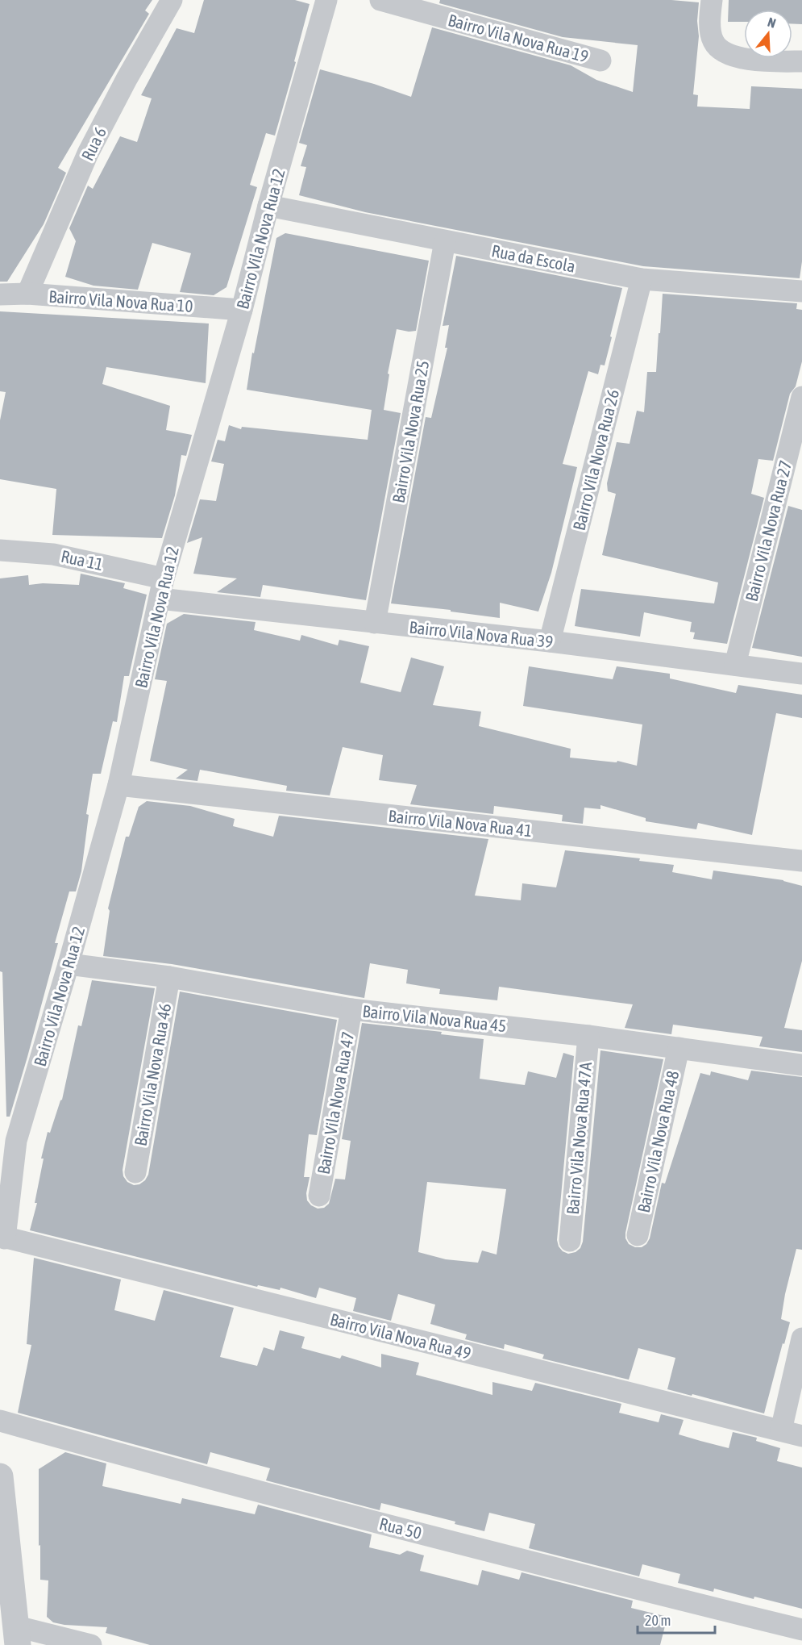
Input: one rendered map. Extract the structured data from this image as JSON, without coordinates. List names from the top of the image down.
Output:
{
  "streets": {
    "street": [
      "Bairro Vila Nova Rua 19",
      "Rua 6",
      "Bairro Vila Nova Rua 12",
      "Rua da Escola",
      "Bairro Vila Nova Rua 10",
      "Bairro Vila Nova Rua 25",
      "Bairro Vila Nova Rua 26",
      "Bairro Vila Nova Rua 27",
      "Rua 11",
      "Bairro Vila Nova Rua 39",
      "Bairro Vila Nova Rua 41",
      "Bairro Vila Nova Rua 45",
      "Bairro Vila Nova Rua 46",
      "Bairro Vila Nova Rua 47",
      "Bairro Vila Nova Rua 47A",
      "Bairro Vila Nova Rua 48",
      "Bairro Vila Nova Rua 49",
      "Rua 50"
    ]
  },
  "crossings": [
    ["Rua 6", "Bairro Vila Nova Rua 10"],
    ["Bairro Vila Nova Rua 12", "Rua da Escola"],
    ["Bairro Vila Nova Rua 12", "Bairro Vila Nova Rua 10"],
    ["Bairro Vila Nova Rua 12", "Rua 11"],
    ["Bairro Vila Nova Rua 12", "Bairro Vila Nova Rua 39"],
    ["Bairro Vila Nova Rua 12", "Bairro Vila Nova Rua 41"],
    ["Bairro Vila Nova Rua 12", "Bairro Vila Nova Rua 45"],
    ["Bairro Vila Nova Rua 12", "Bairro Vila Nova Rua 49"],
    ["Rua da Escola", "Bairro Vila Nova Rua 25"],
    ["Rua da Escola", "Bairro Vila Nova Rua 26"],
    ["Bairro Vila Nova Rua 25", "Bairro Vila Nova Rua 39"],
    ["Bairro Vila Nova Rua 26", "Bairro Vila Nova Rua 39"],
    ["Bairro Vila Nova Rua 27", "Bairro Vila Nova Rua 39"],
    ["Rua 11", "Bairro Vila Nova Rua 39"],
    ["Bairro Vila Nova Rua 45", "Bairro Vila Nova Rua 46"],
    ["Bairro Vila Nova Rua 45", "Bairro Vila Nova Rua 47"],
    ["Bairro Vila Nova Rua 45", "Bairro Vila Nova Rua 47A"],
    ["Bairro Vila Nova Rua 45", "Bairro Vila Nova Rua 48"]
  ],
  "scale_bar": "20 m",
  "north": "top"
}
